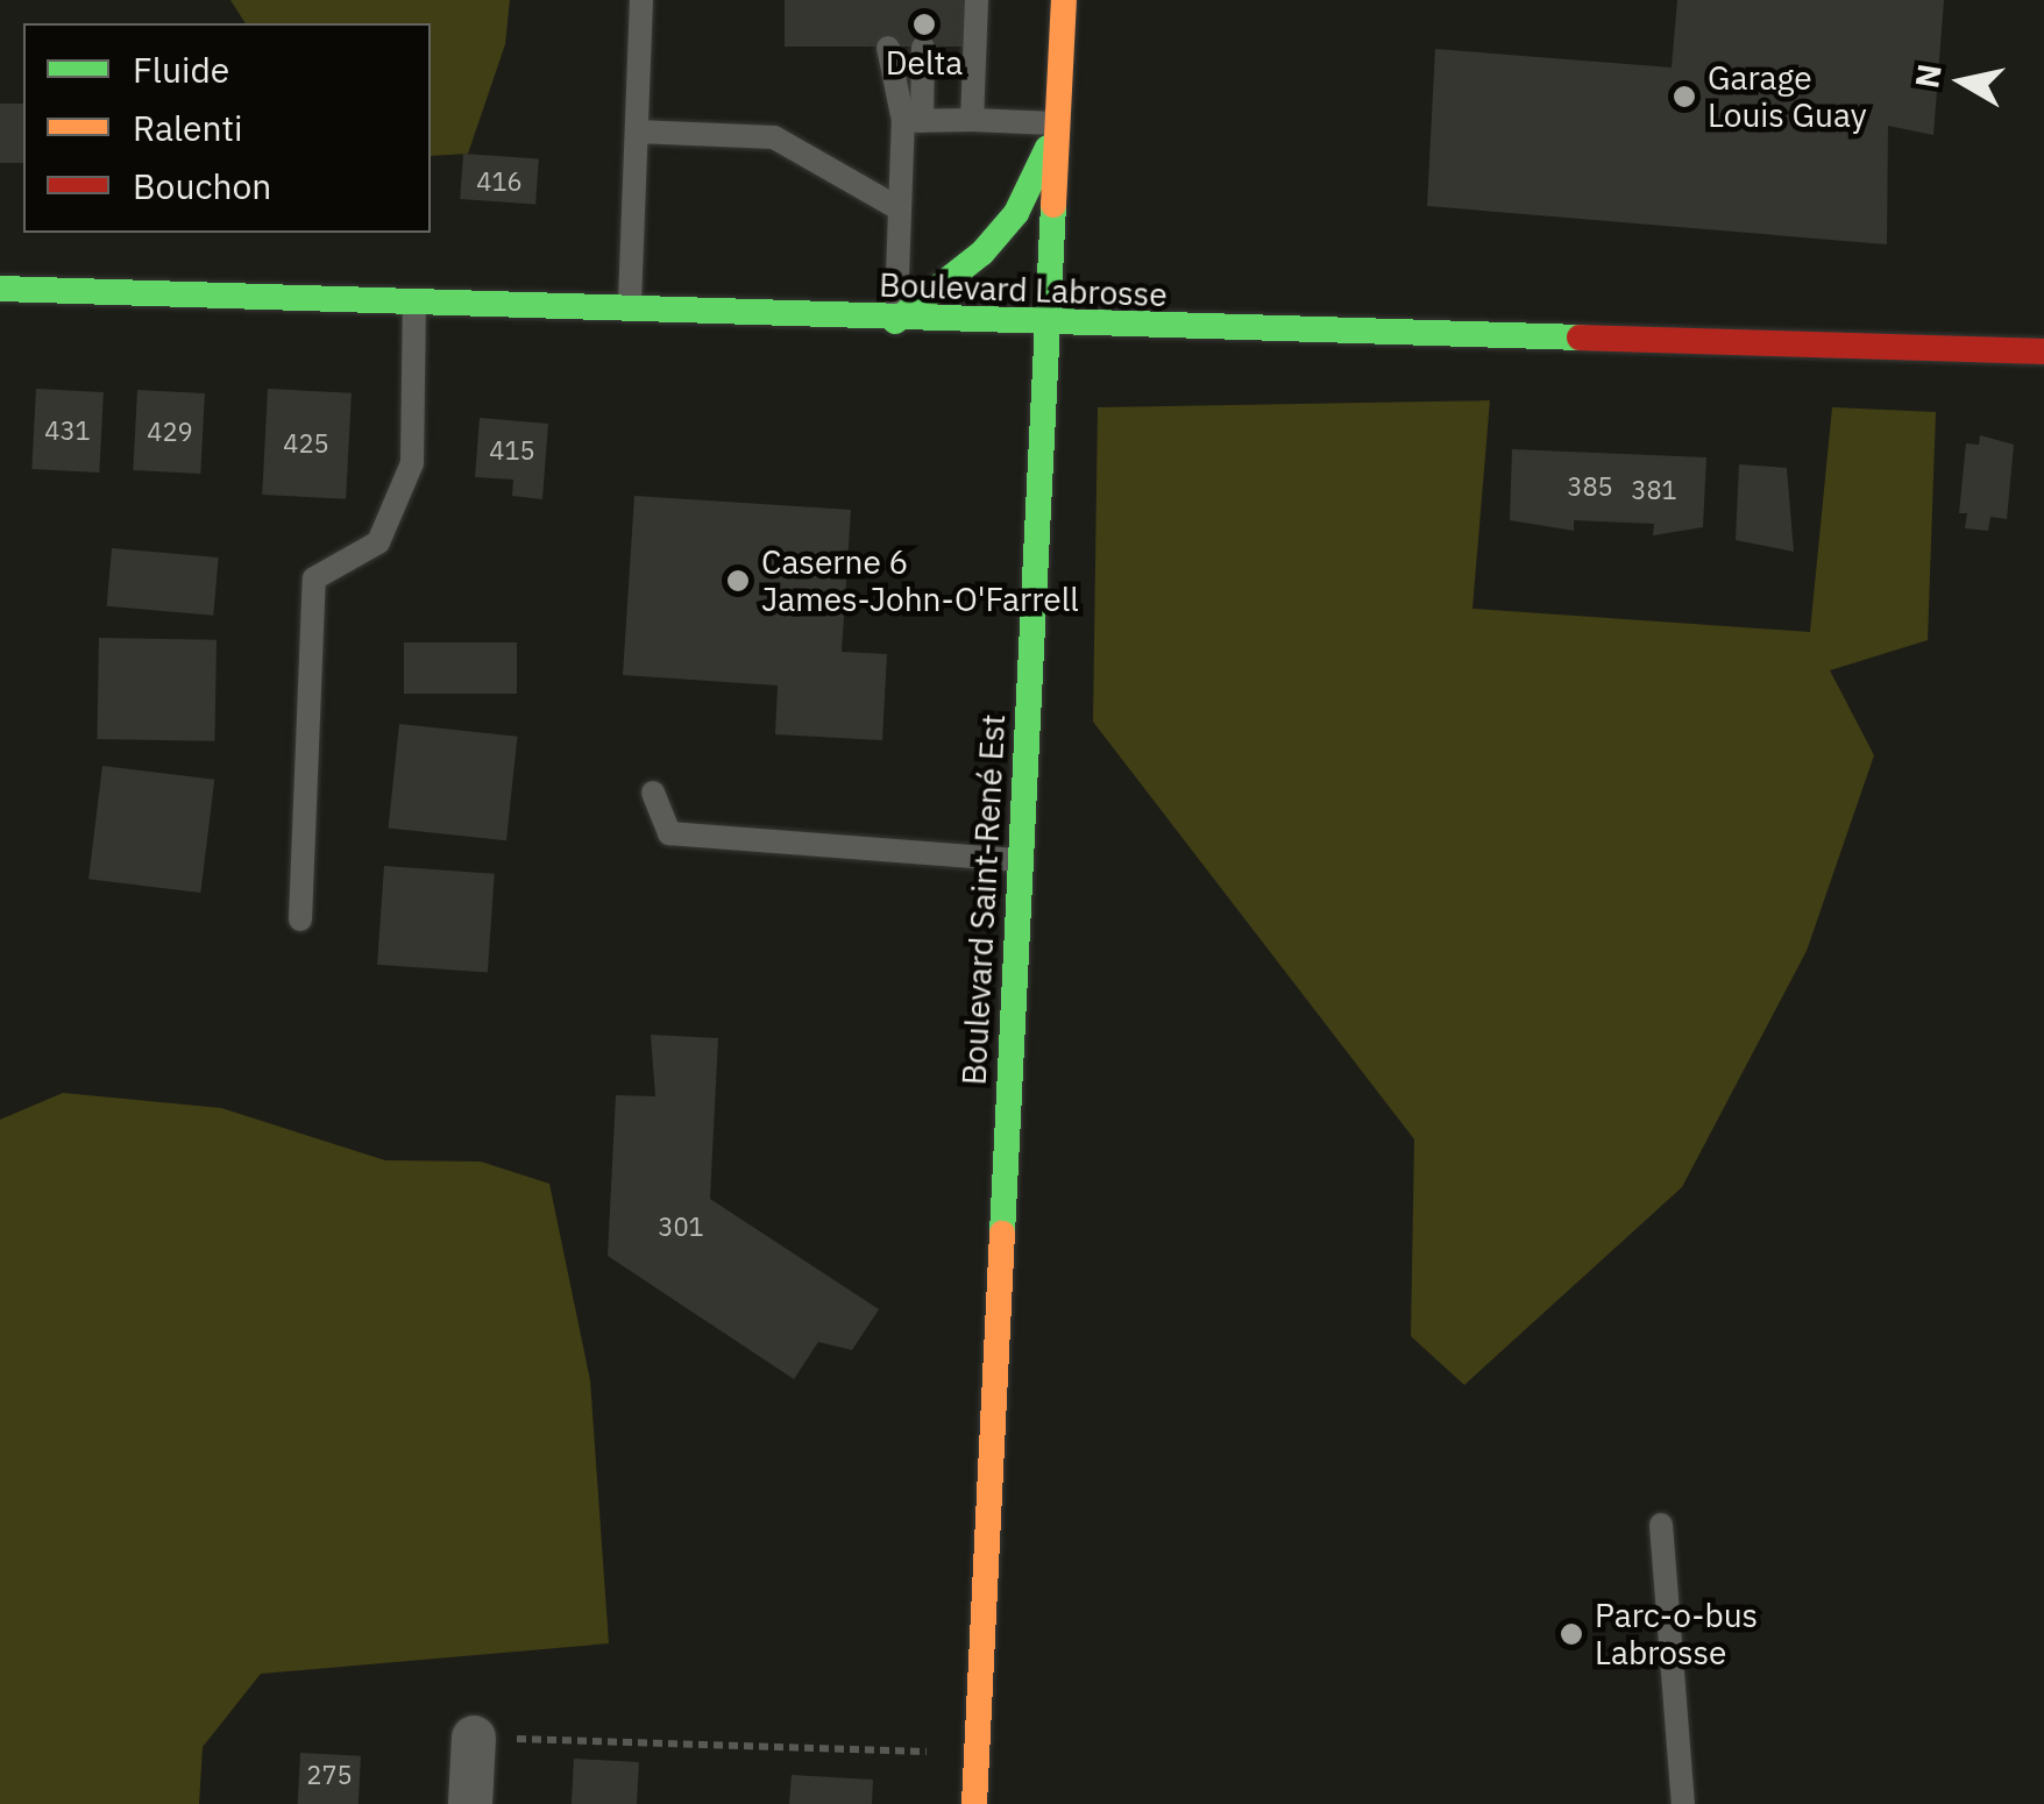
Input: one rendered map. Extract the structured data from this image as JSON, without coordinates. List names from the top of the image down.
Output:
{
  "streets": {
    "main road": ["Boulevard Labrosse", "Boulevard Saint-René Est"]
  },
  "crossings": [
    ["Boulevard Labrosse", "Boulevard Saint-René Est"]
  ],
  "places": [
    "Delta",
    "Garage Louis Guay",
    "Caserne 6 James-John-O'Farrell",
    "Parc-o-bus Labrosse"
  ],
  "house_numbers": [
    "416",
    "431",
    "429",
    "425",
    "415",
    "385",
    "381",
    "301",
    "275"
  ],
  "legend": ["Fluide", "Ralenti", "Bouchon"],
  "north": "left"
}
